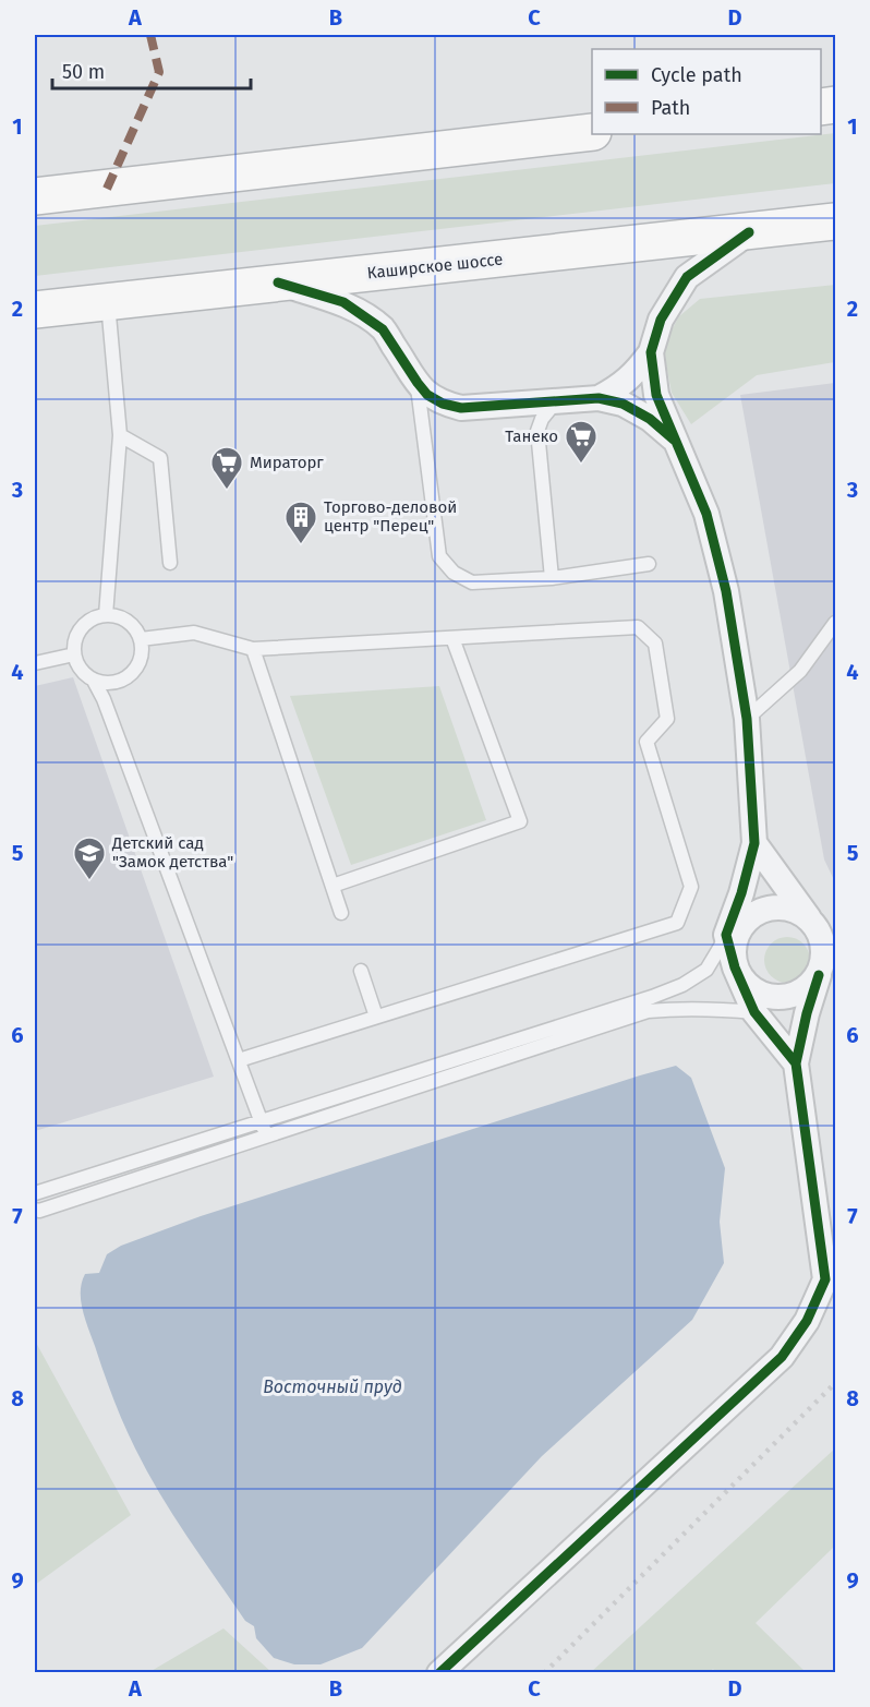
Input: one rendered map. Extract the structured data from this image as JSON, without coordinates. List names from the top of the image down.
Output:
{
  "streets": {
    "highway": ["Каширское шоссе"]
  },
  "water": ["Восточный пруд"],
  "places": {
    "supermarket": ["Танеко", "Мираторг"],
    "building": ["Торгово-деловой центр \"Перец\""],
    "school or university": ["Детский сад \"Замок детства\""]
  },
  "legend": ["Cycle path", "Path"],
  "scale_bar": "50 m",
  "grid": {
    "columns": [
      "A",
      "B",
      "C",
      "D"
    ],
    "rows": [
      "1",
      "2",
      "3",
      "4",
      "5",
      "6",
      "7",
      "8",
      "9"
    ]
  }
}
